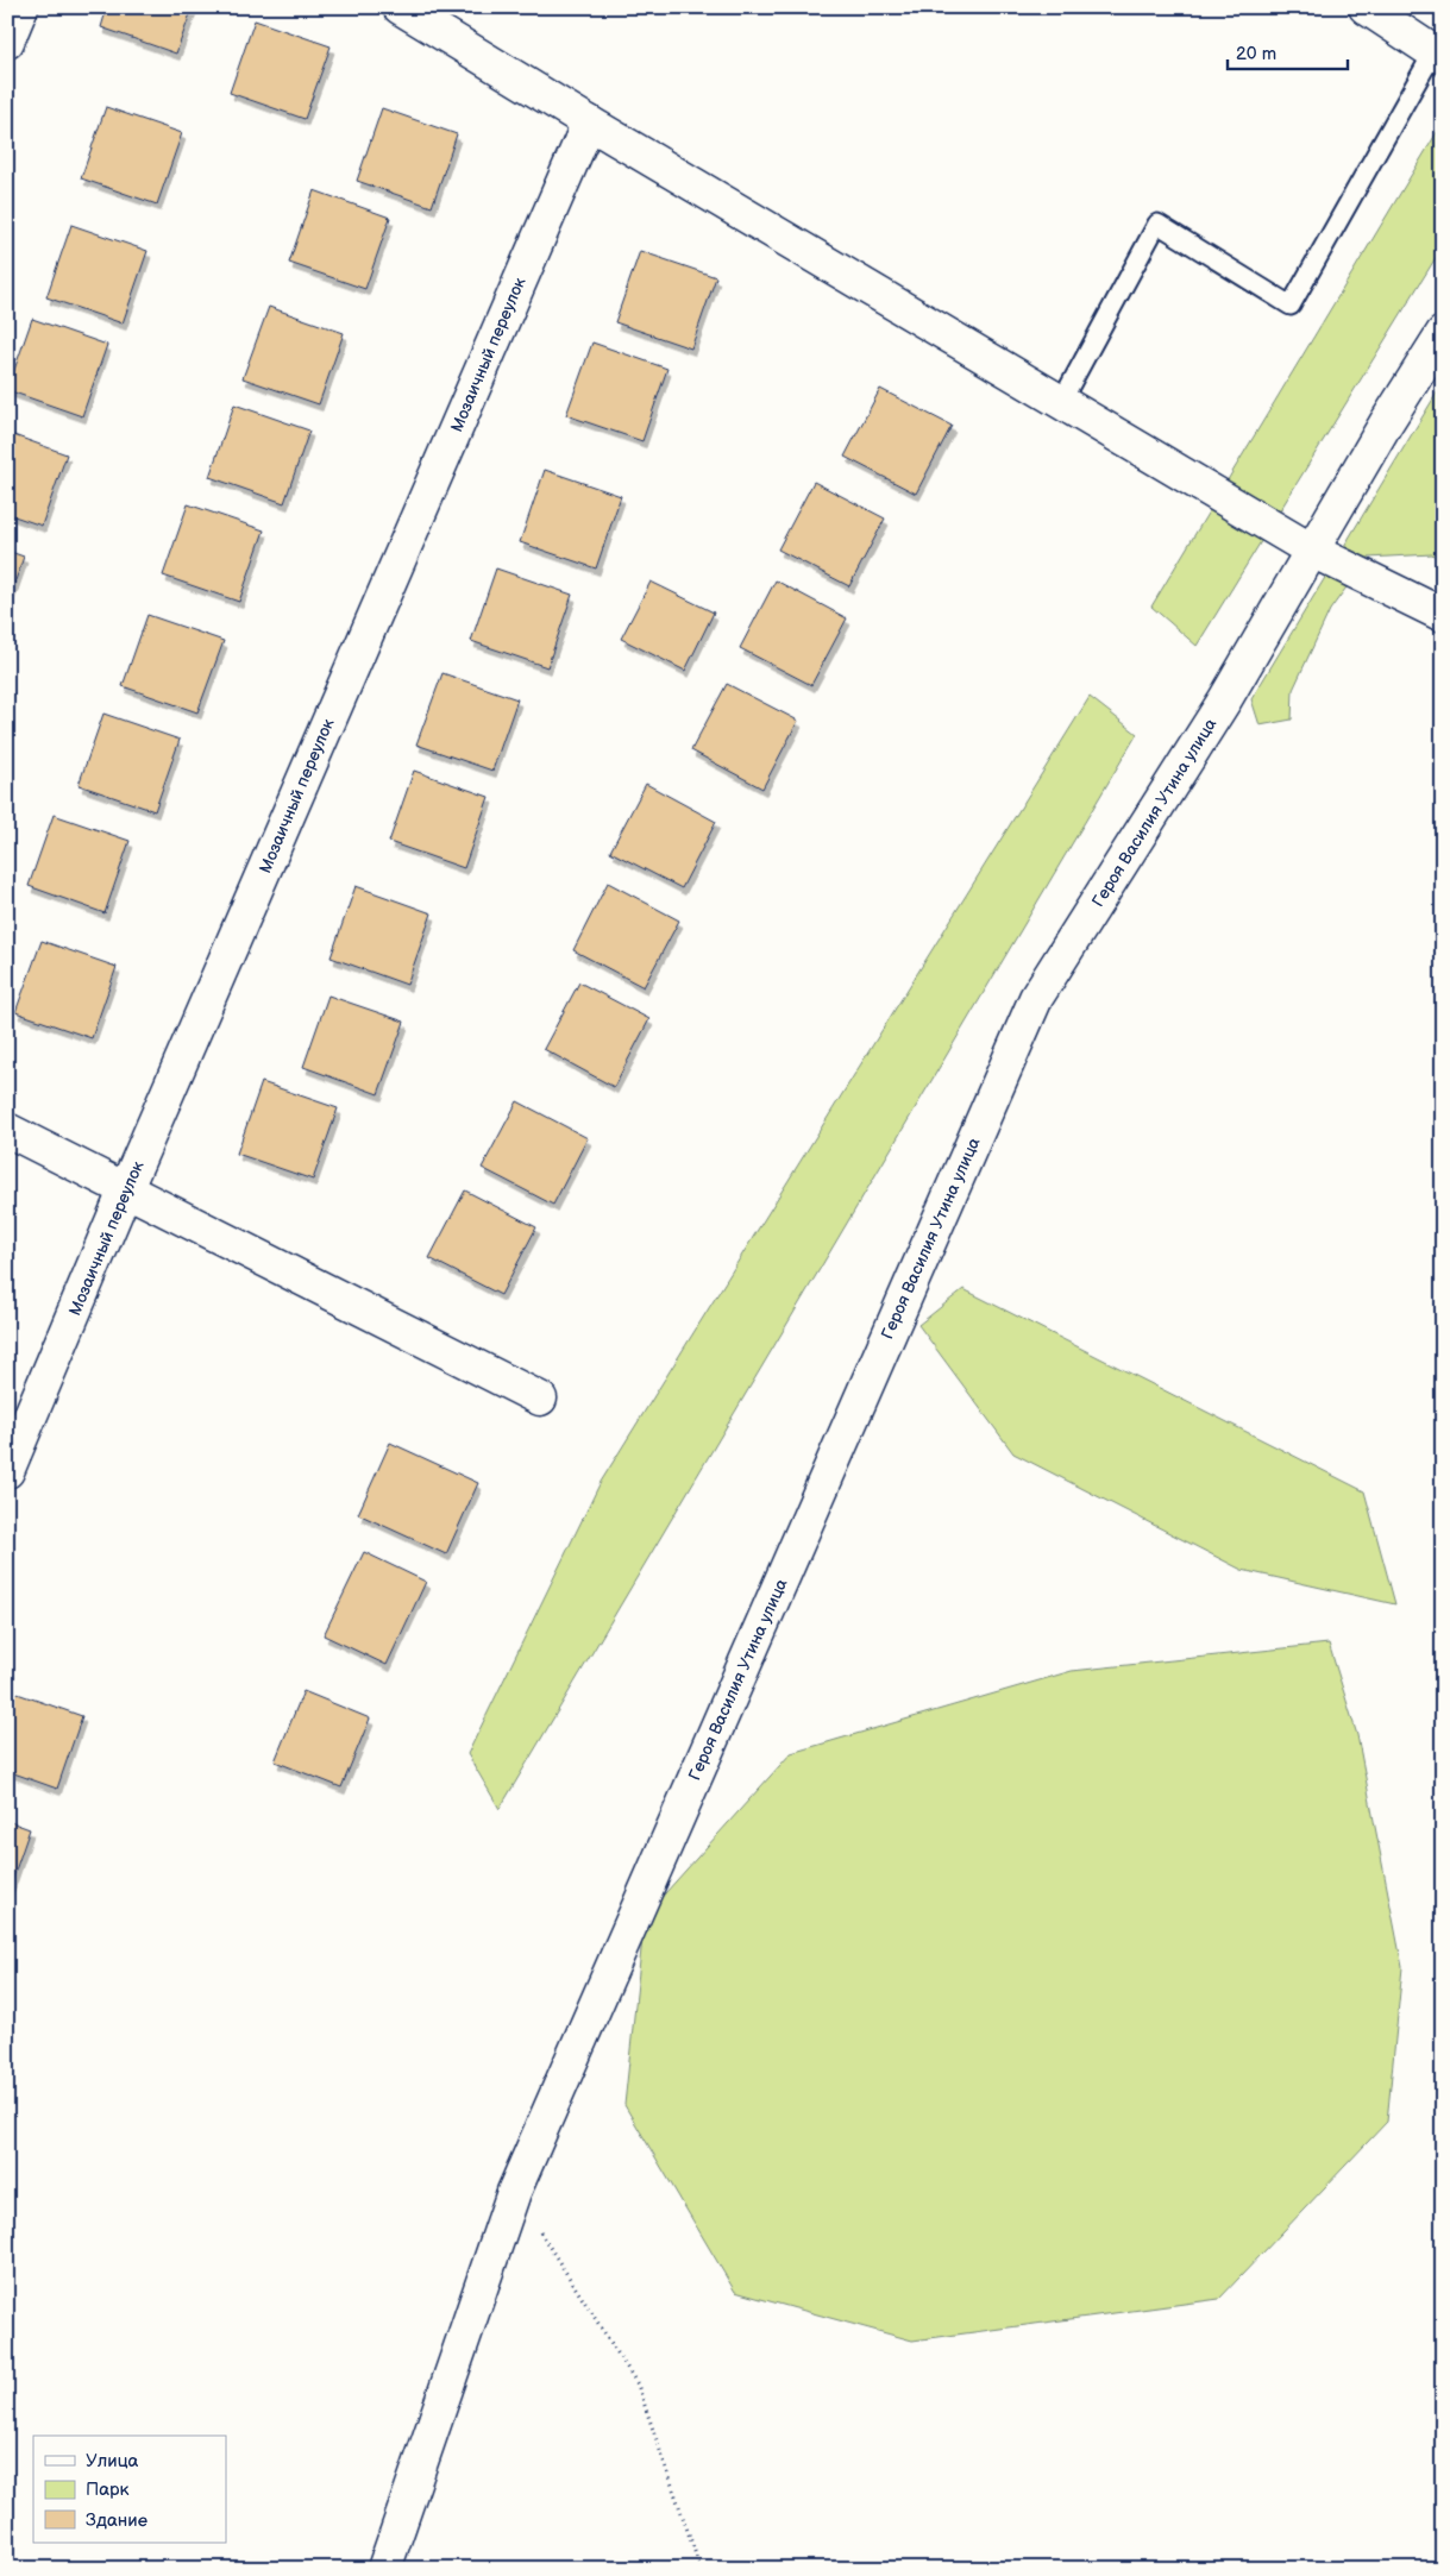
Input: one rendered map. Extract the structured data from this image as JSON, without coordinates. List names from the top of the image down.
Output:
{
  "streets": {
    "street": ["Мозаичный переулок", "Героя Василия Утина улица"]
  },
  "legend": ["Улица", "Парк", "Здание"],
  "scale_bar": "20 m"
}
